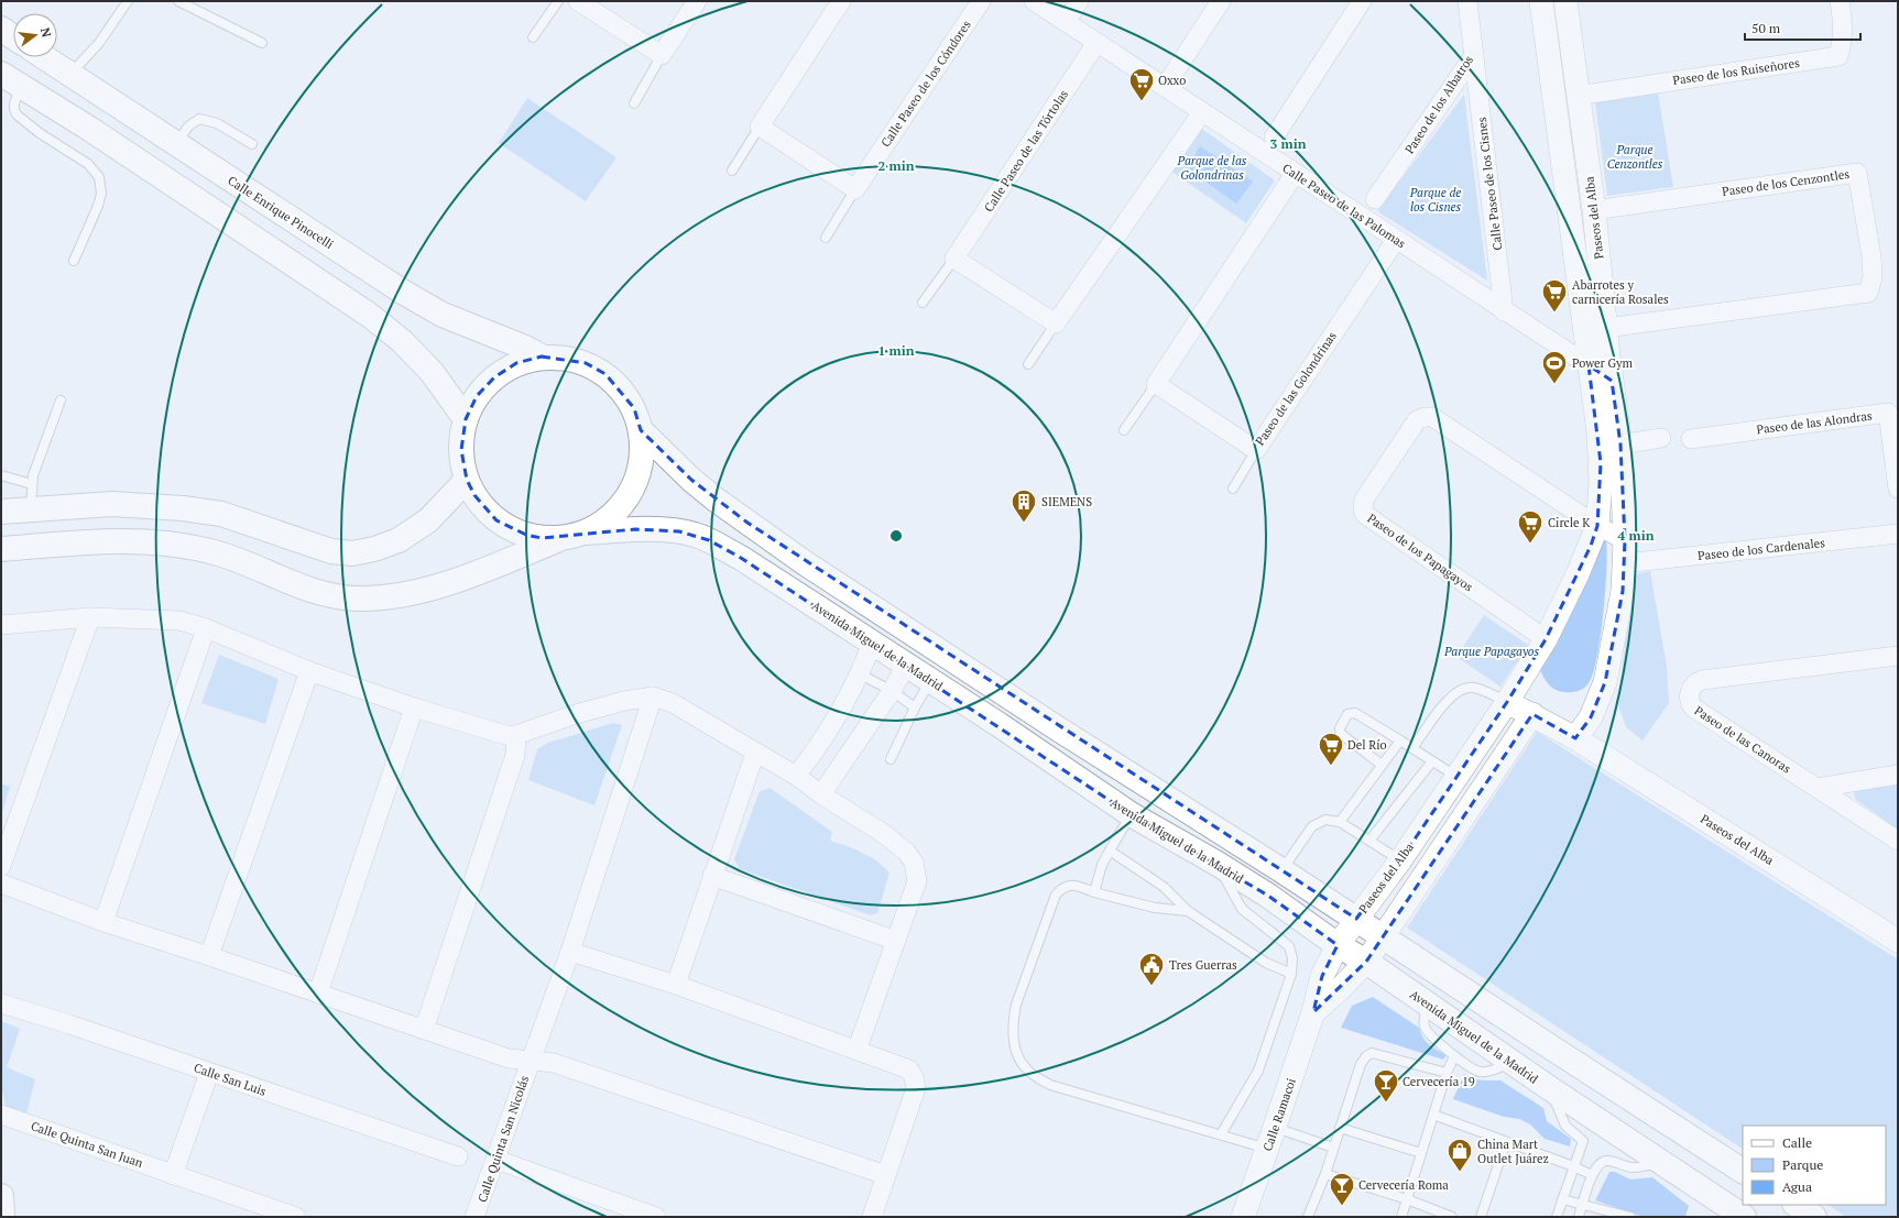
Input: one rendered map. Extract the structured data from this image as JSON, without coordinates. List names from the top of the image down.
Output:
{
  "streets": {
    "main road": ["Calle Enrique Pinocelli", "Avenida Miguel de la Madrid"],
    "street": [
      "Paseo de los Ruiseñores",
      "Calle Paseo de los Cóndores",
      "Paseo de los Albatros",
      "Calle Paseo de las Tórtolas",
      "Paseo de los Cenzontles",
      "Calle Paseo de los Cisnes",
      "Calle Paseo de las Palomas",
      "Paseos del Alba",
      "Paseo de las Golondrinas",
      "Paseo de las Alondras",
      "Paseo de los Cardenales",
      "Paseo de los Papagayos",
      "Paseo de las Canoras",
      "Calle San Luis",
      "Calle Ramacoi",
      "Calle Quinta San Nicolás",
      "Calle Quinta San Juan"
    ]
  },
  "crossings": [
    ["Paseo de los Ruiseñores", "Paseos del Alba"],
    ["Paseo de los Albatros", "Calle Paseo de los Cisnes"],
    ["Calle Paseo de las Tórtolas", "Calle Paseo de las Palomas"],
    ["Paseo de los Cenzontles", "Paseos del Alba"],
    ["Calle Paseo de los Cisnes", "Calle Paseo de las Palomas"],
    ["Calle Paseo de las Palomas", "Paseos del Alba"],
    ["Calle Paseo de las Palomas", "Paseo de las Golondrinas"],
    ["Paseos del Alba", "Paseo de los Cardenales"],
    ["Paseos del Alba", "Paseo de los Papagayos"],
    ["Paseos del Alba", "Avenida Miguel de la Madrid"],
    ["Paseos del Alba", "Calle Ramacoi"],
    ["Avenida Miguel de la Madrid", "Calle Ramacoi"]
  ],
  "parks": [
    "Parque Cenzontles",
    "Parque de las Golondrinas",
    "Parque de los Cisnes",
    "Parque Papagayos"
  ],
  "places": {
    "supermarket": [
      "Oxxo",
      "Abarrotes y carnicería Rosales",
      "Circle K",
      "Del Río"
    ],
    "sports": ["Power Gym"],
    "building": ["SIEMENS"],
    "public building": ["Tres Guerras"],
    "bar": ["Cervecería 19", "Cervecería Roma"],
    "shop": ["China Mart Outlet Juárez"]
  },
  "legend": ["Calle", "Parque", "Agua"],
  "scale_bar": "50 m",
  "north": "right",
  "rings": [
    "3 min",
    "2 min",
    "1 min",
    "4 min"
  ]
}
